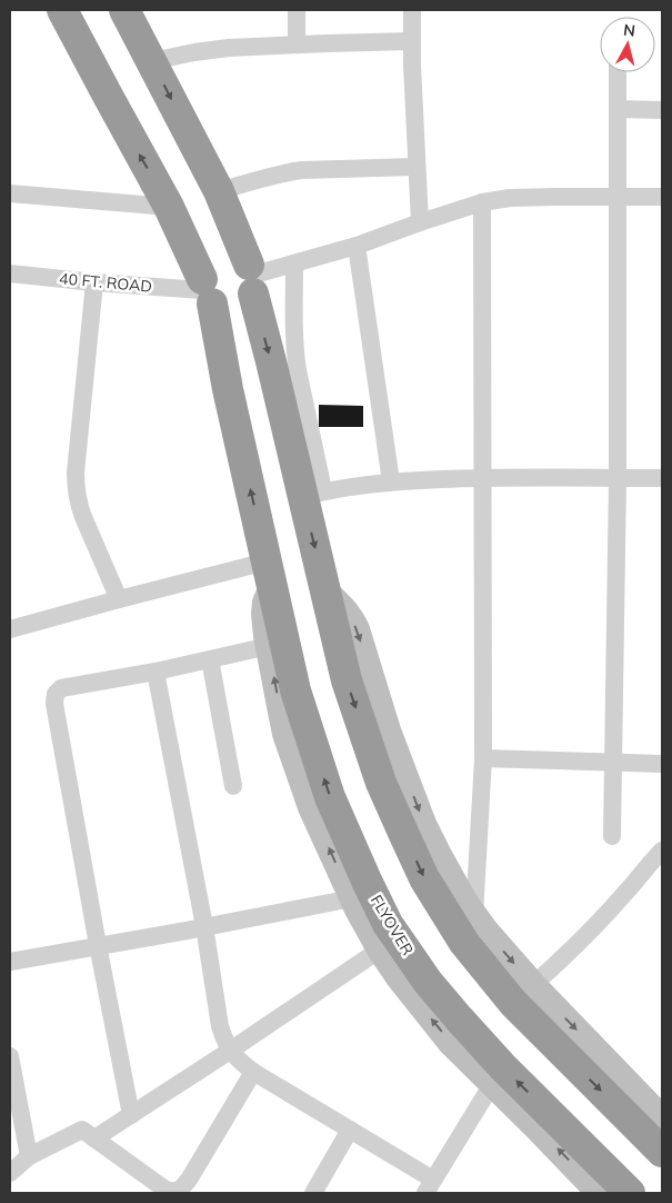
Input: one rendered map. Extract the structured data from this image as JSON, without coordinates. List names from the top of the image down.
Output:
{
  "streets": {
    "highway": ["FLYOVER"],
    "street": ["40 FT. ROAD"]
  },
  "crossings": [
    ["40 FT. ROAD", "FLYOVER"]
  ],
  "north": "top"
}
